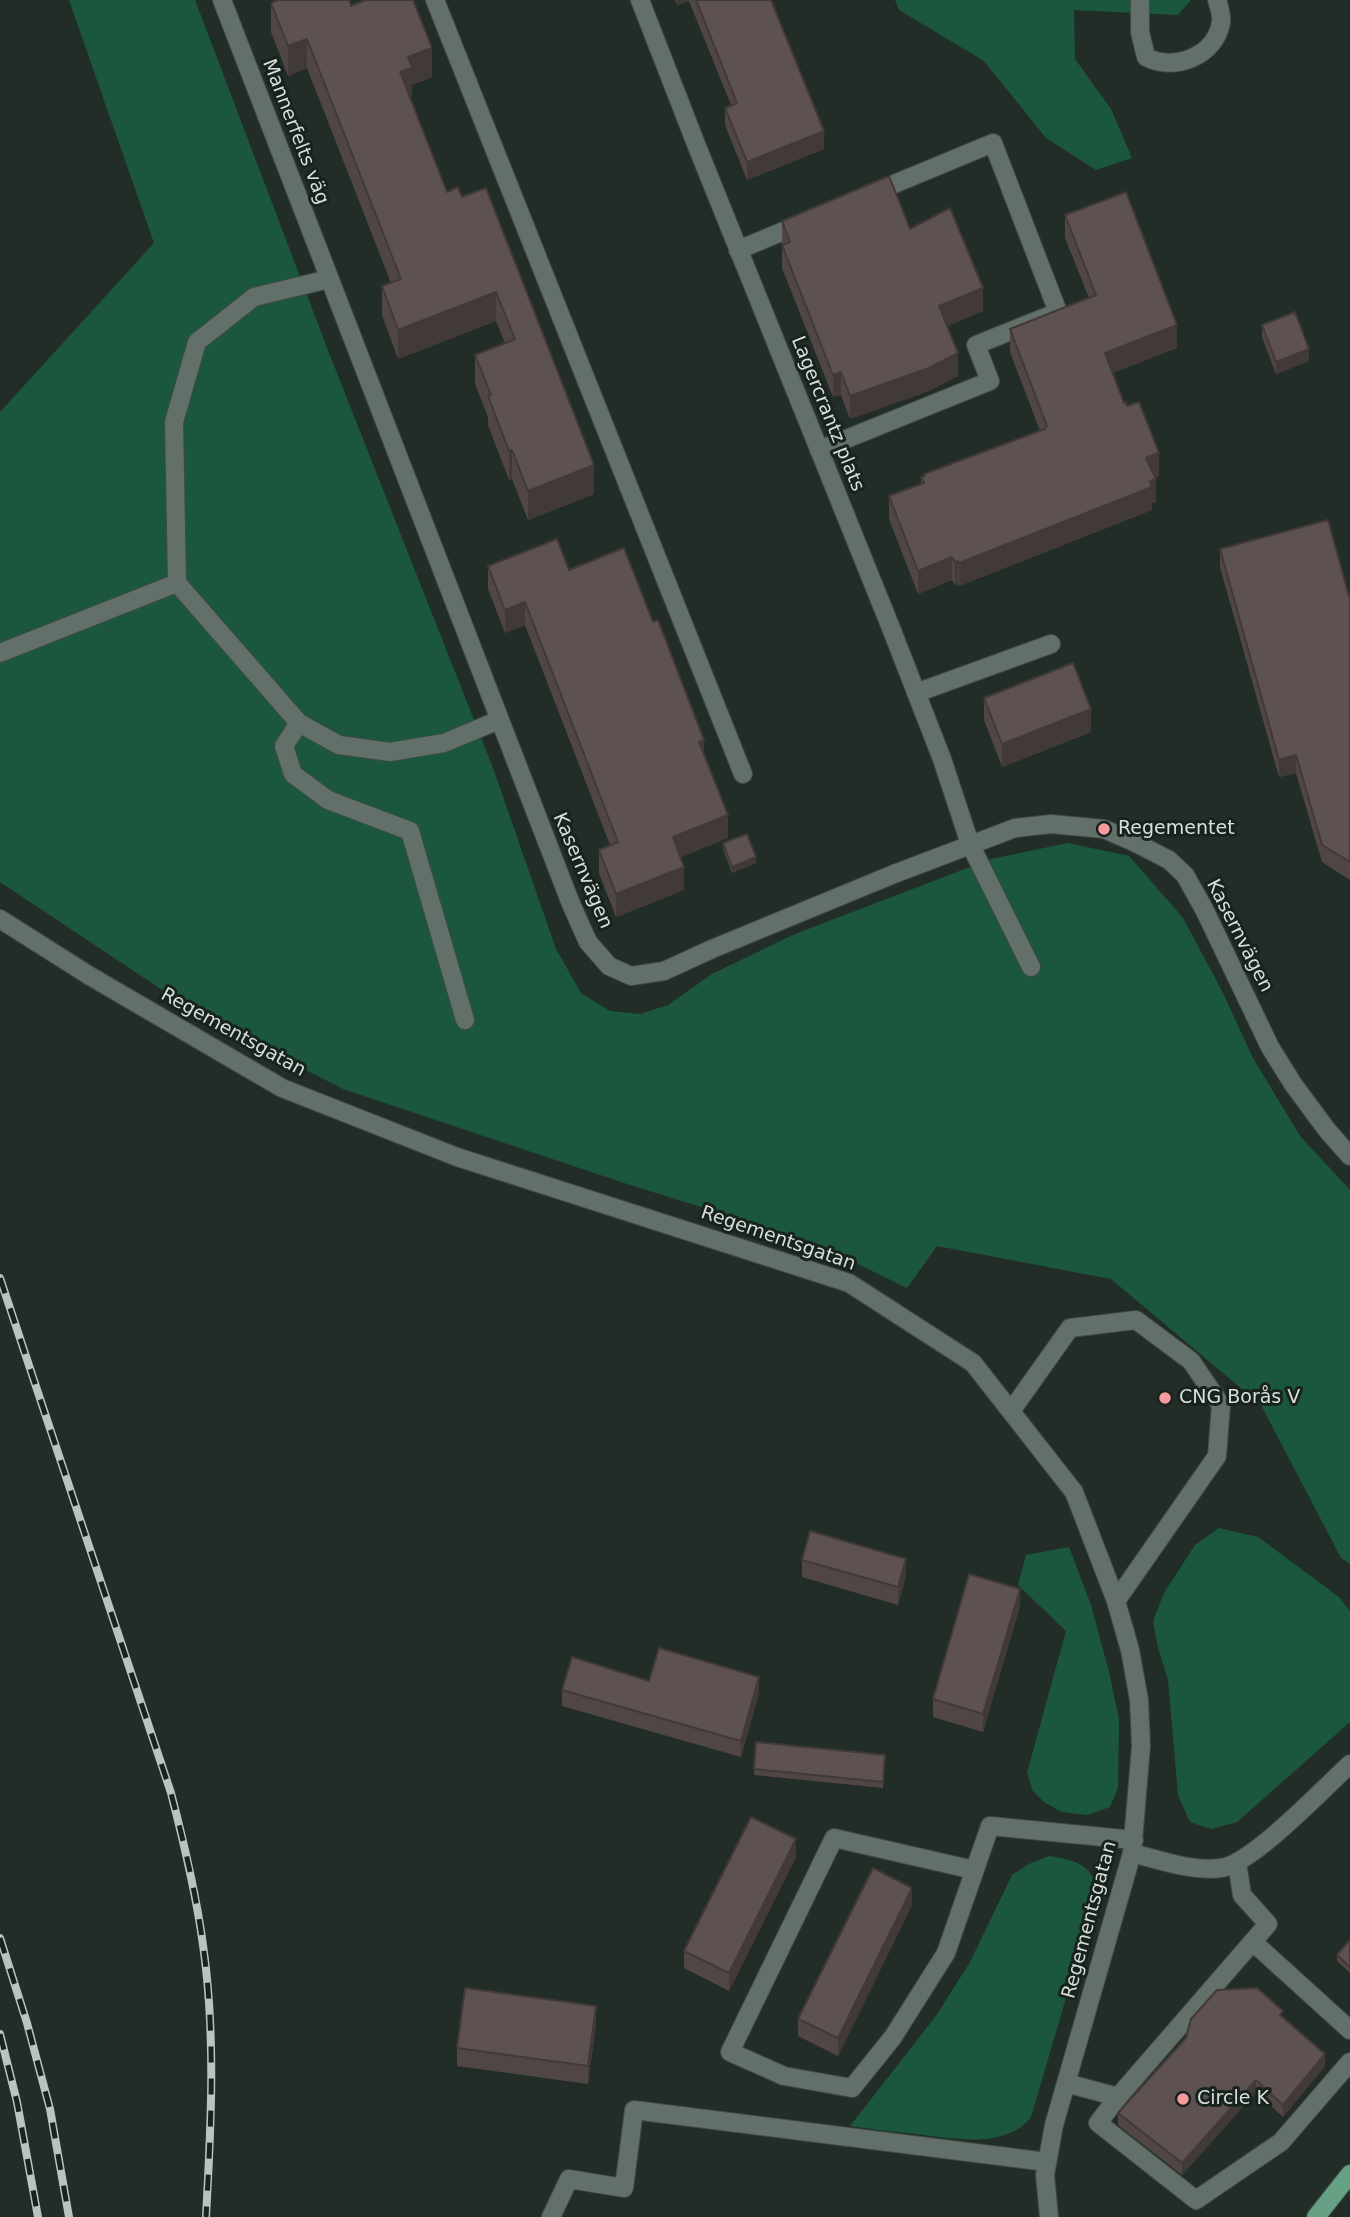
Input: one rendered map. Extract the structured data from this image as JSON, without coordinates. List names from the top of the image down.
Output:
{
  "streets": {
    "street": [
      "Mannerfelts väg",
      "Lagercrantz plats",
      "Kasernvägen",
      "Regementsgatan"
    ]
  },
  "crossings": [
    ["Mannerfelts väg", "Kasernvägen"],
    ["Lagercrantz plats", "Kasernvägen"]
  ],
  "places": ["Regementet", "CNG Borås V", "Circle K"]
}
